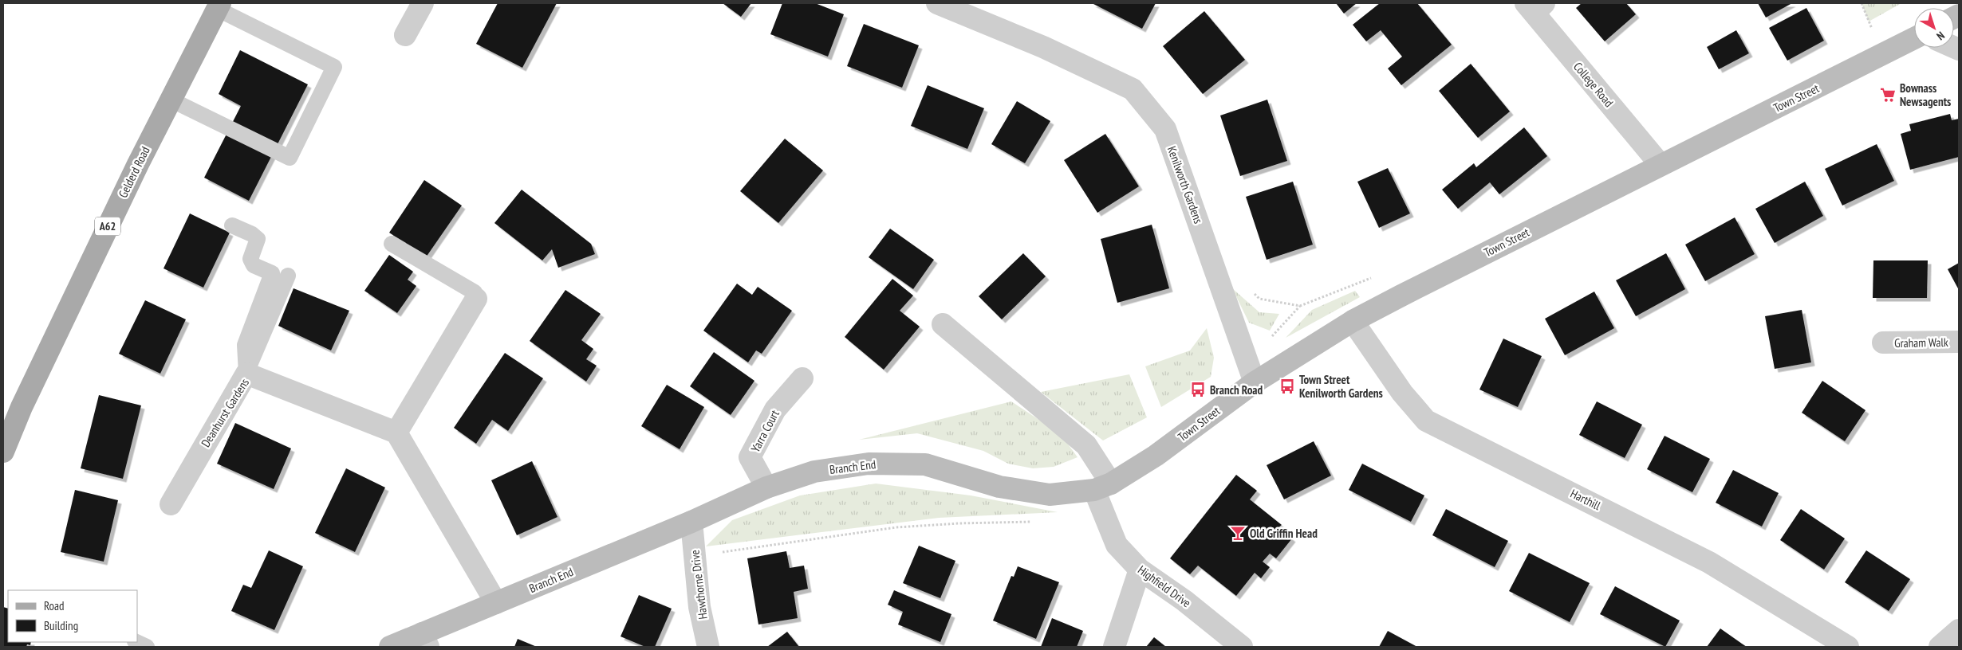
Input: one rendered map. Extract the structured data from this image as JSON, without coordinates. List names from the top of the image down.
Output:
{
  "streets": {
    "main road": [
      "Town Street",
      "Gelderd Road",
      "A62",
      "Branch End"
    ],
    "street": [
      "College Road",
      "Kenilworth Gardens",
      "Graham Walk",
      "Deanhurst Gardens",
      "Yarra Court",
      "Harthill",
      "Hawthorne Drive",
      "Highfield Drive"
    ]
  },
  "crossings": [
    ["College Road", "Town Street"],
    ["Town Street", "Kenilworth Gardens"],
    ["Town Street", "Branch End"],
    ["Town Street", "Harthill"],
    ["Town Street", "Highfield Drive"],
    ["Yarra Court", "Branch End"],
    ["Branch End", "Hawthorne Drive"],
    ["Branch End", "Highfield Drive"]
  ],
  "places": {
    "supermarket": ["Bownass Newsagents"],
    "bus stop": ["Town Street Kenilworth Gardens", "Branch Road"],
    "bar": ["Old Griffin Head"]
  },
  "legend": ["Road", "Building"],
  "north": "bottom right"
}
